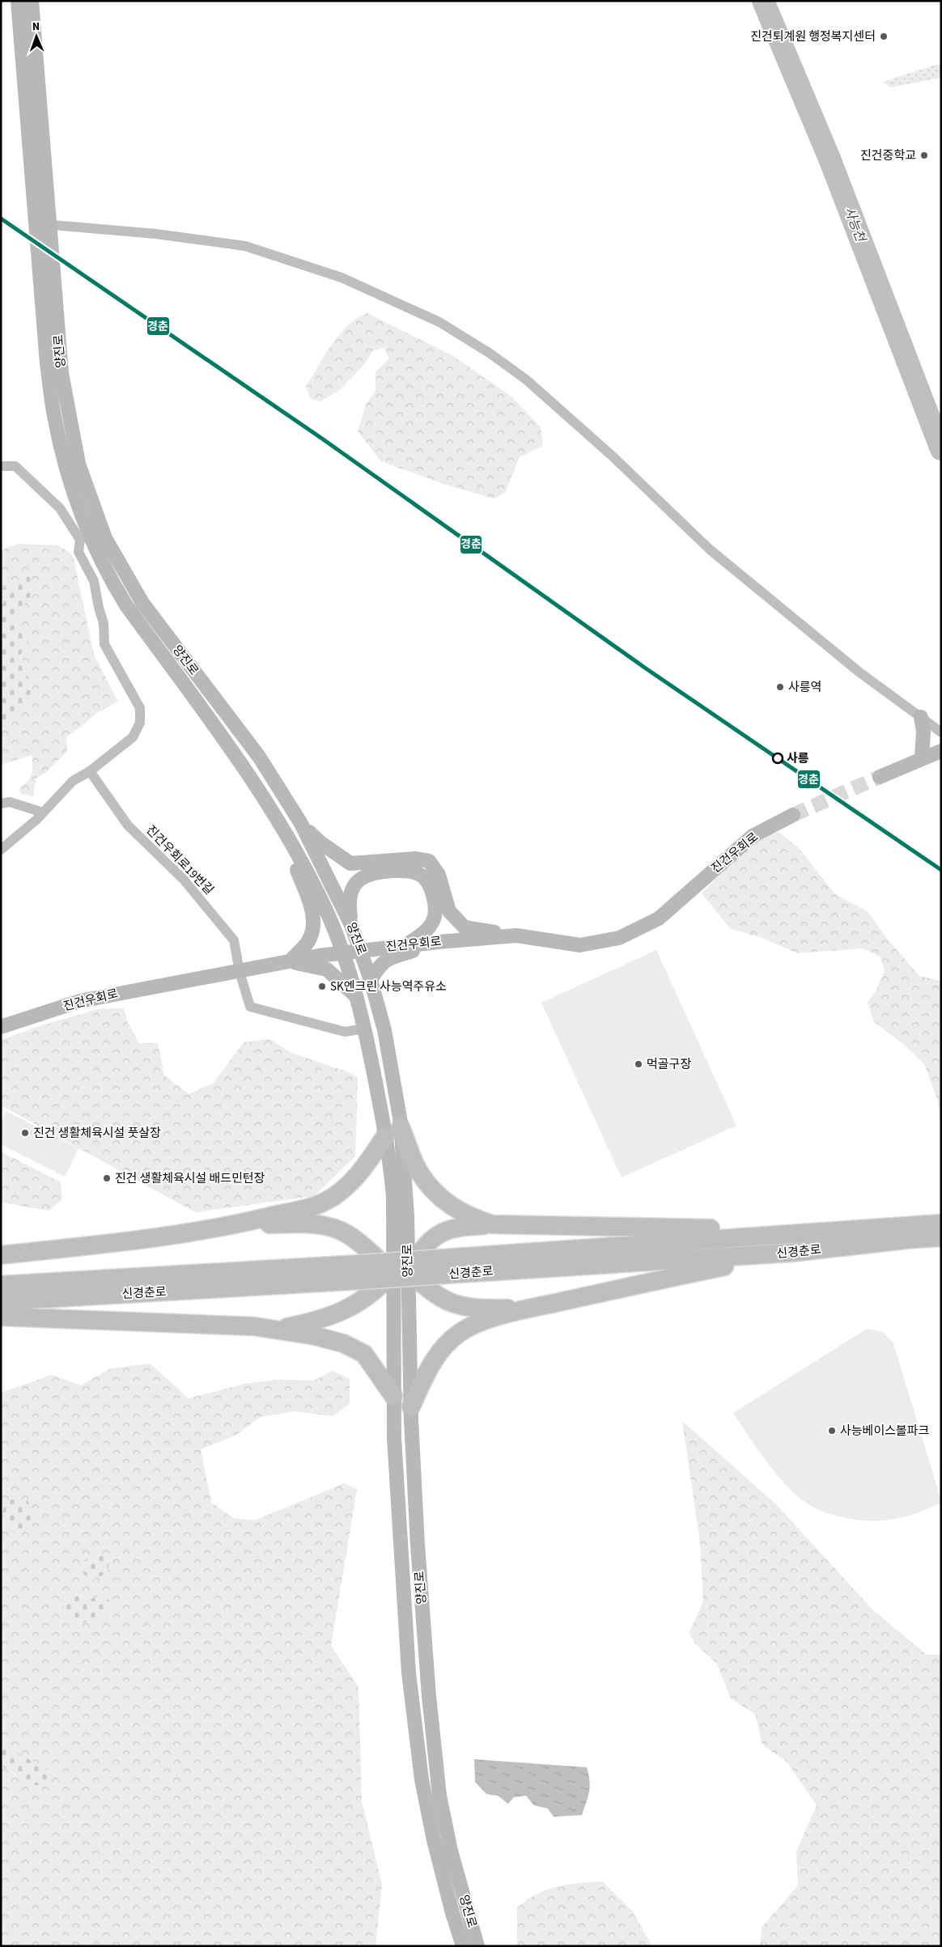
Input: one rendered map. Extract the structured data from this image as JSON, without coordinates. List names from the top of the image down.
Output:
{
  "streets": {
    "highway": ["신경춘로"],
    "main road": ["양진로", "진건우회로"],
    "street": ["진건우회로19번길"]
  },
  "crossings": [
    ["양진로", "진건우회로"],
    ["양진로", "진건우회로19번길"],
    ["진건우회로", "진건우회로19번길"]
  ],
  "water": ["사능천"],
  "places": [
    "진건퇴계원 행정복지센터",
    "진건중학교",
    "사릉역",
    "사릉",
    "SK엔크린 사능역주유소",
    "먹골구장",
    "진건 생활체육시설 풋살장",
    "진건 생활체육시설 배드민턴장",
    "사능베이스볼파크"
  ],
  "lines": ["transit line 경춘"],
  "north": "top"
}
